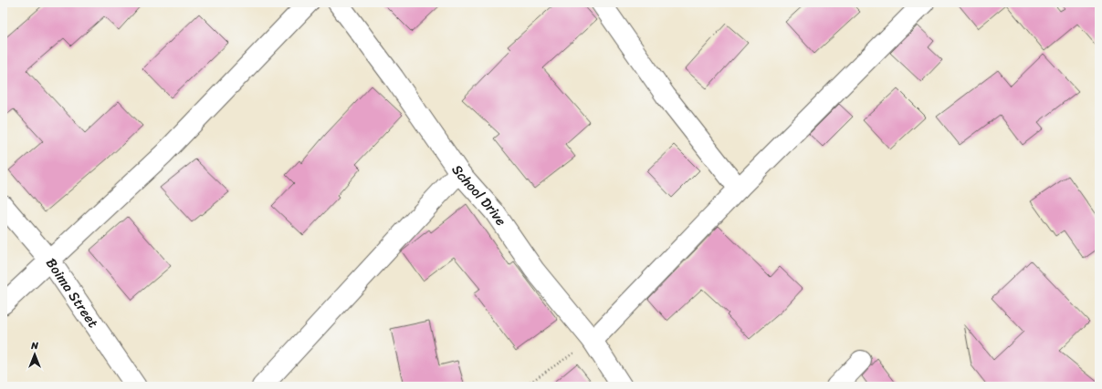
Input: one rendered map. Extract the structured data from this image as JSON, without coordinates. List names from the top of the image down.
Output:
{
  "streets": {
    "street": ["School Drive", "Boima Street"]
  },
  "north": "top"
}
